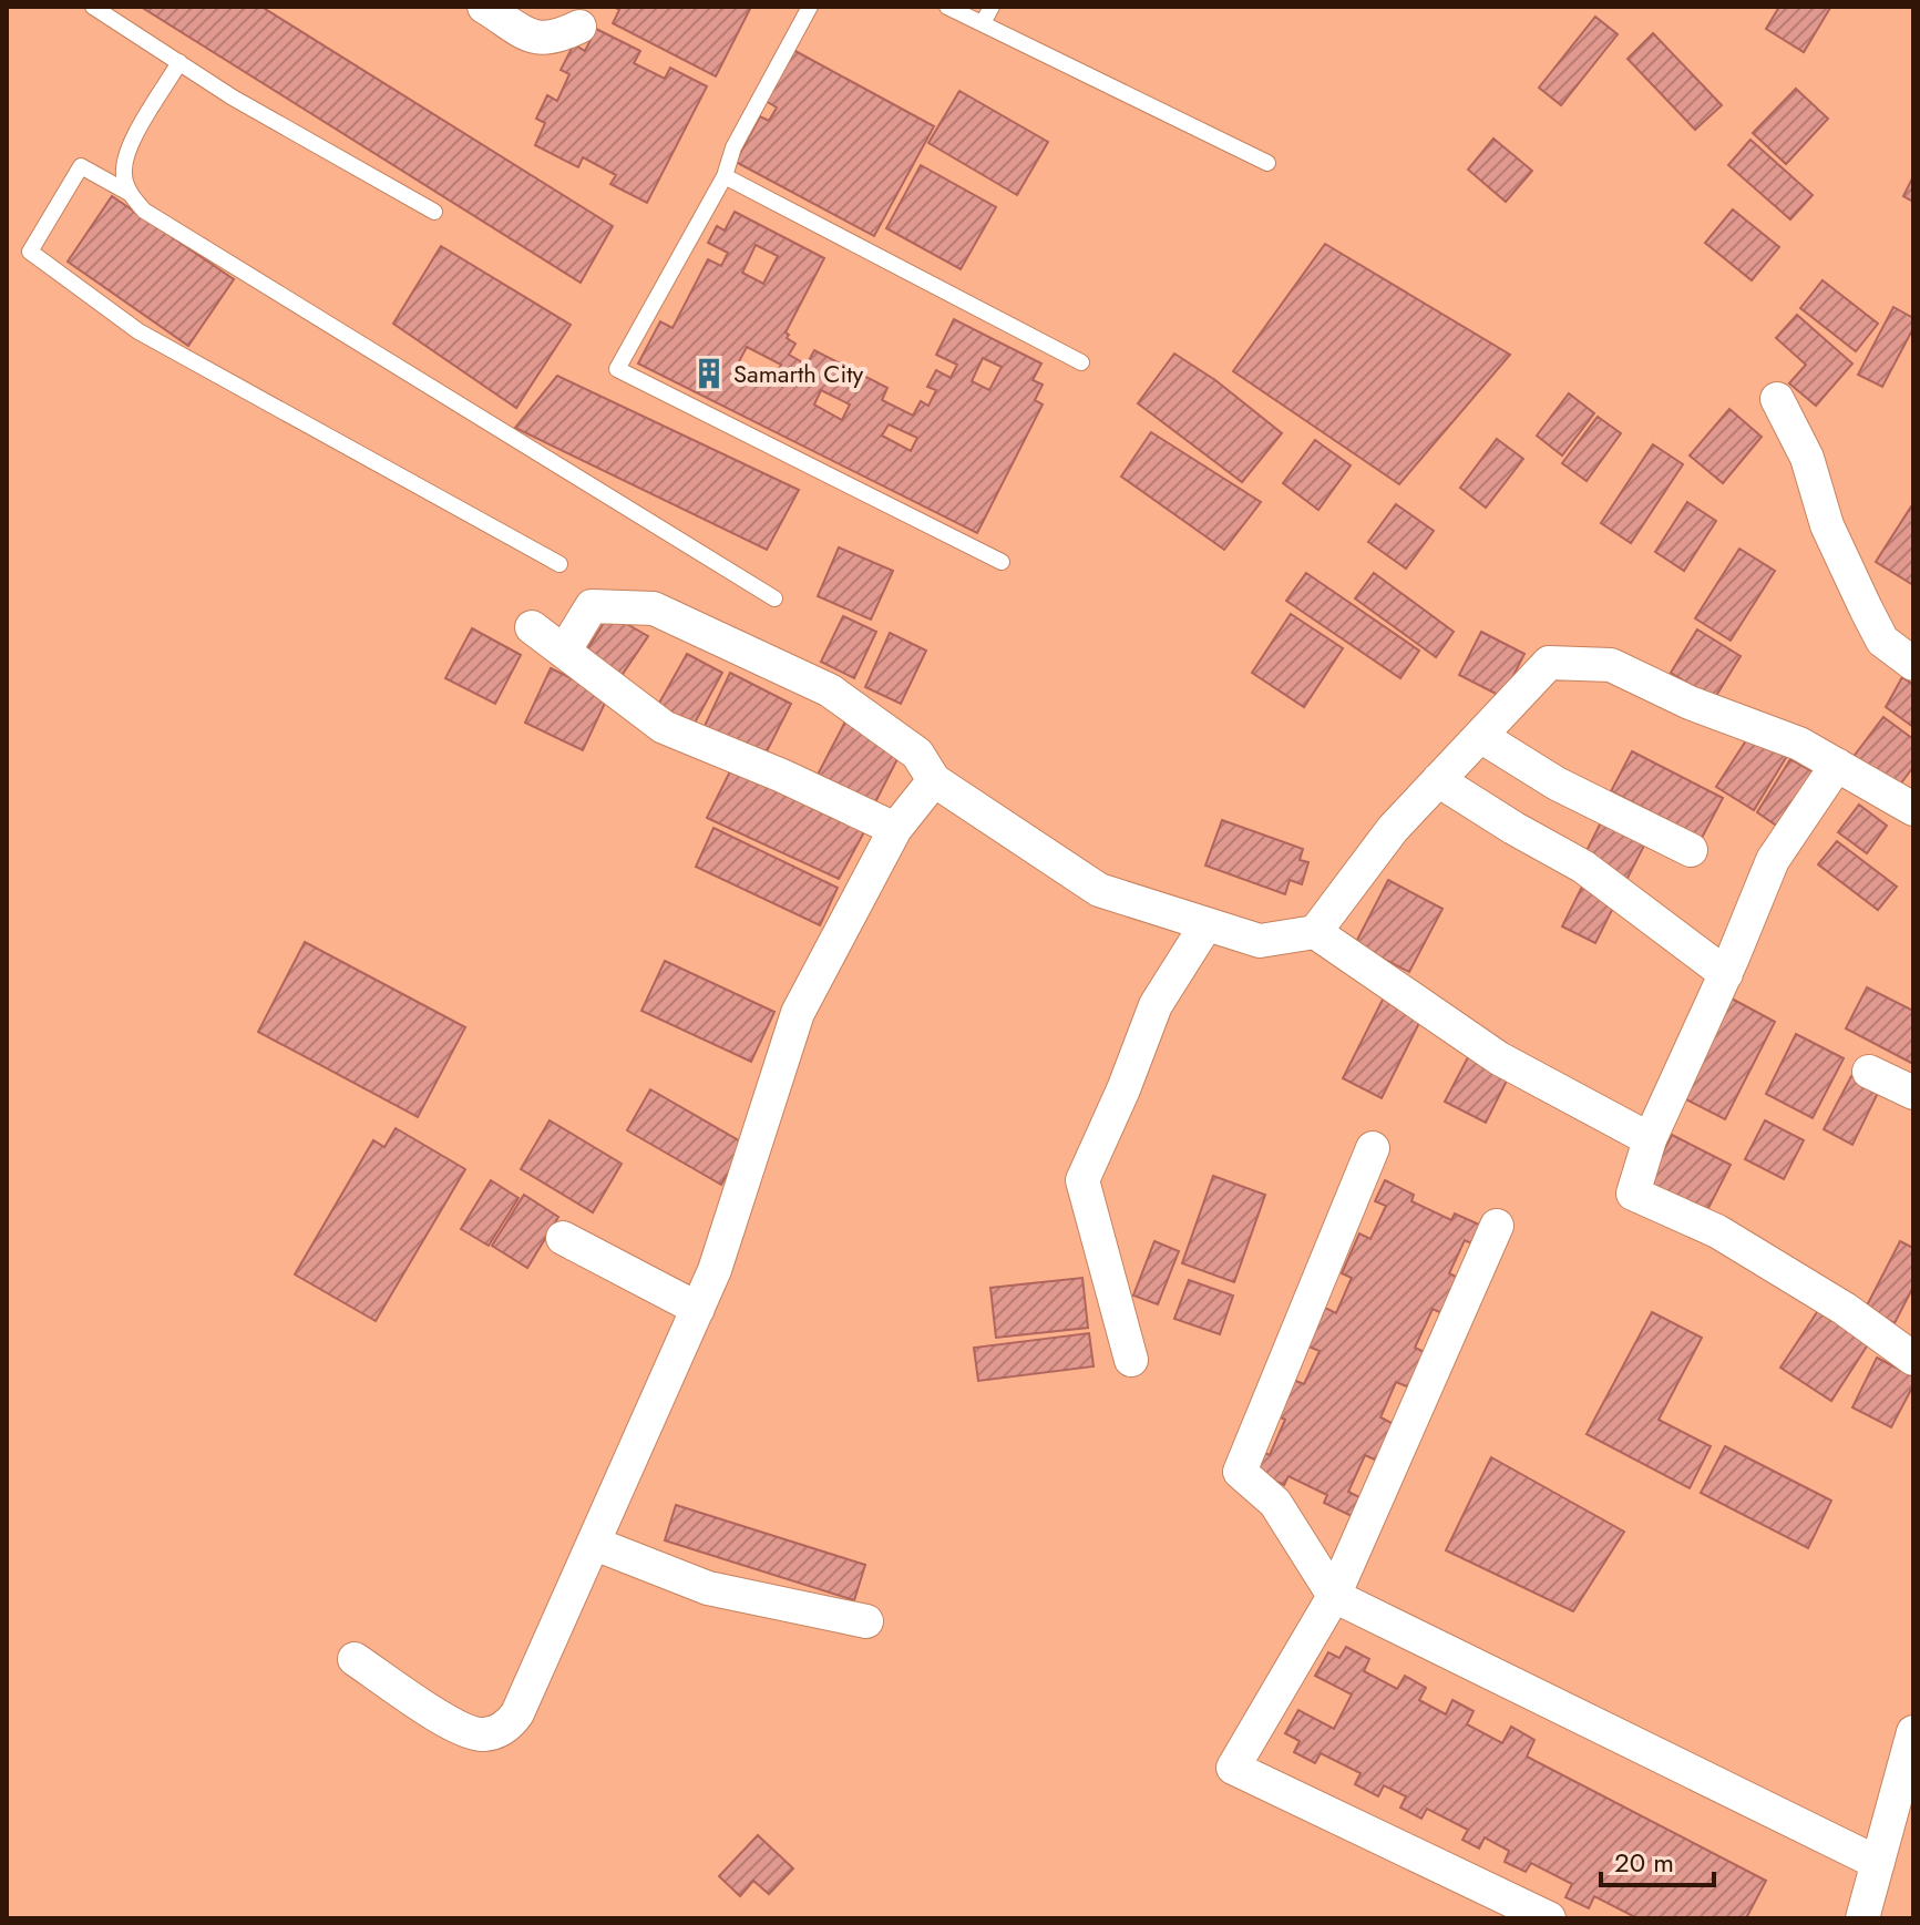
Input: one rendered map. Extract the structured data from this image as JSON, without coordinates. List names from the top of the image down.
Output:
{
  "places": {
    "building": ["Samarth City"]
  },
  "scale_bar": "20 m"
}
